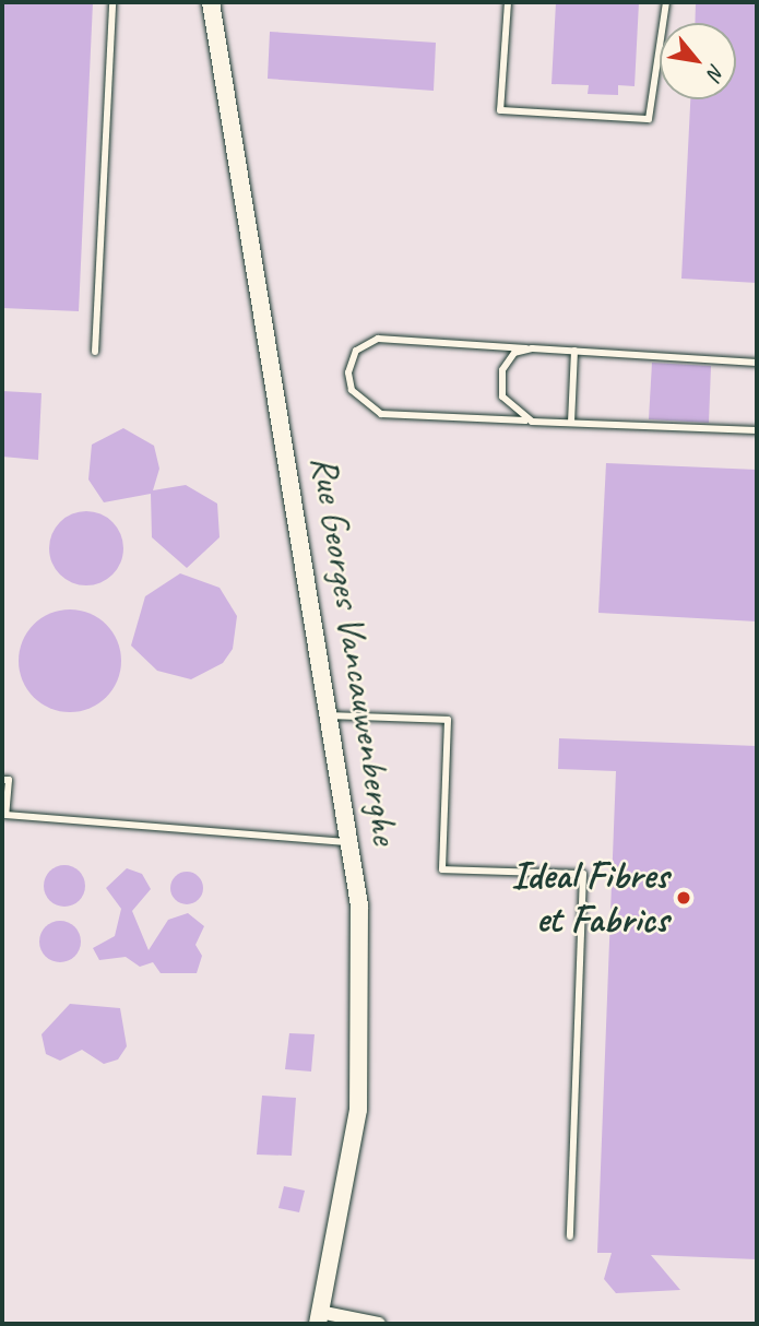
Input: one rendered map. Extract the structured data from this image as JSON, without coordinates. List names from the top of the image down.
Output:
{
  "streets": {
    "street": ["Rue Georges Vancauwenberghe"]
  },
  "places": ["Ideal Fibres et Fabrics"],
  "north": "bottom right"
}
